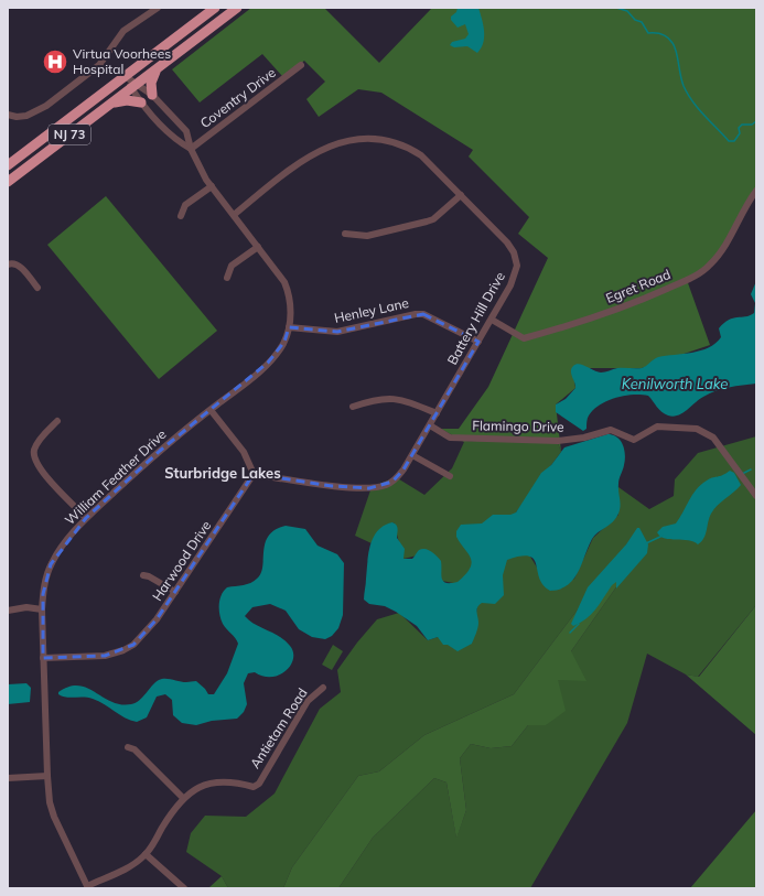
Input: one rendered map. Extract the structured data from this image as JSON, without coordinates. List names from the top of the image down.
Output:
{
  "streets": {
    "highway": ["NJ 73"],
    "street": [
      "Coventry Drive",
      "Egret Road",
      "Henley Lane",
      "Battery Hill Drive",
      "Flamingo Drive",
      "William Feather Drive",
      "Harwood Drive",
      "Antietam Road"
    ]
  },
  "crossings": [
    ["Coventry Drive", "William Feather Drive"],
    ["NJ 73", "William Feather Drive"],
    ["Egret Road", "Battery Hill Drive"],
    ["Henley Lane", "Battery Hill Drive"],
    ["Henley Lane", "William Feather Drive"],
    ["Battery Hill Drive", "Flamingo Drive"],
    ["Battery Hill Drive", "William Feather Drive"],
    ["Battery Hill Drive", "Harwood Drive"],
    ["William Feather Drive", "Harwood Drive"]
  ],
  "districts": ["Sturbridge Lakes"],
  "water": ["Kenilworth Lake"],
  "places": {
    "hospital": ["Virtua Voorhees Hospital"]
  }
}
